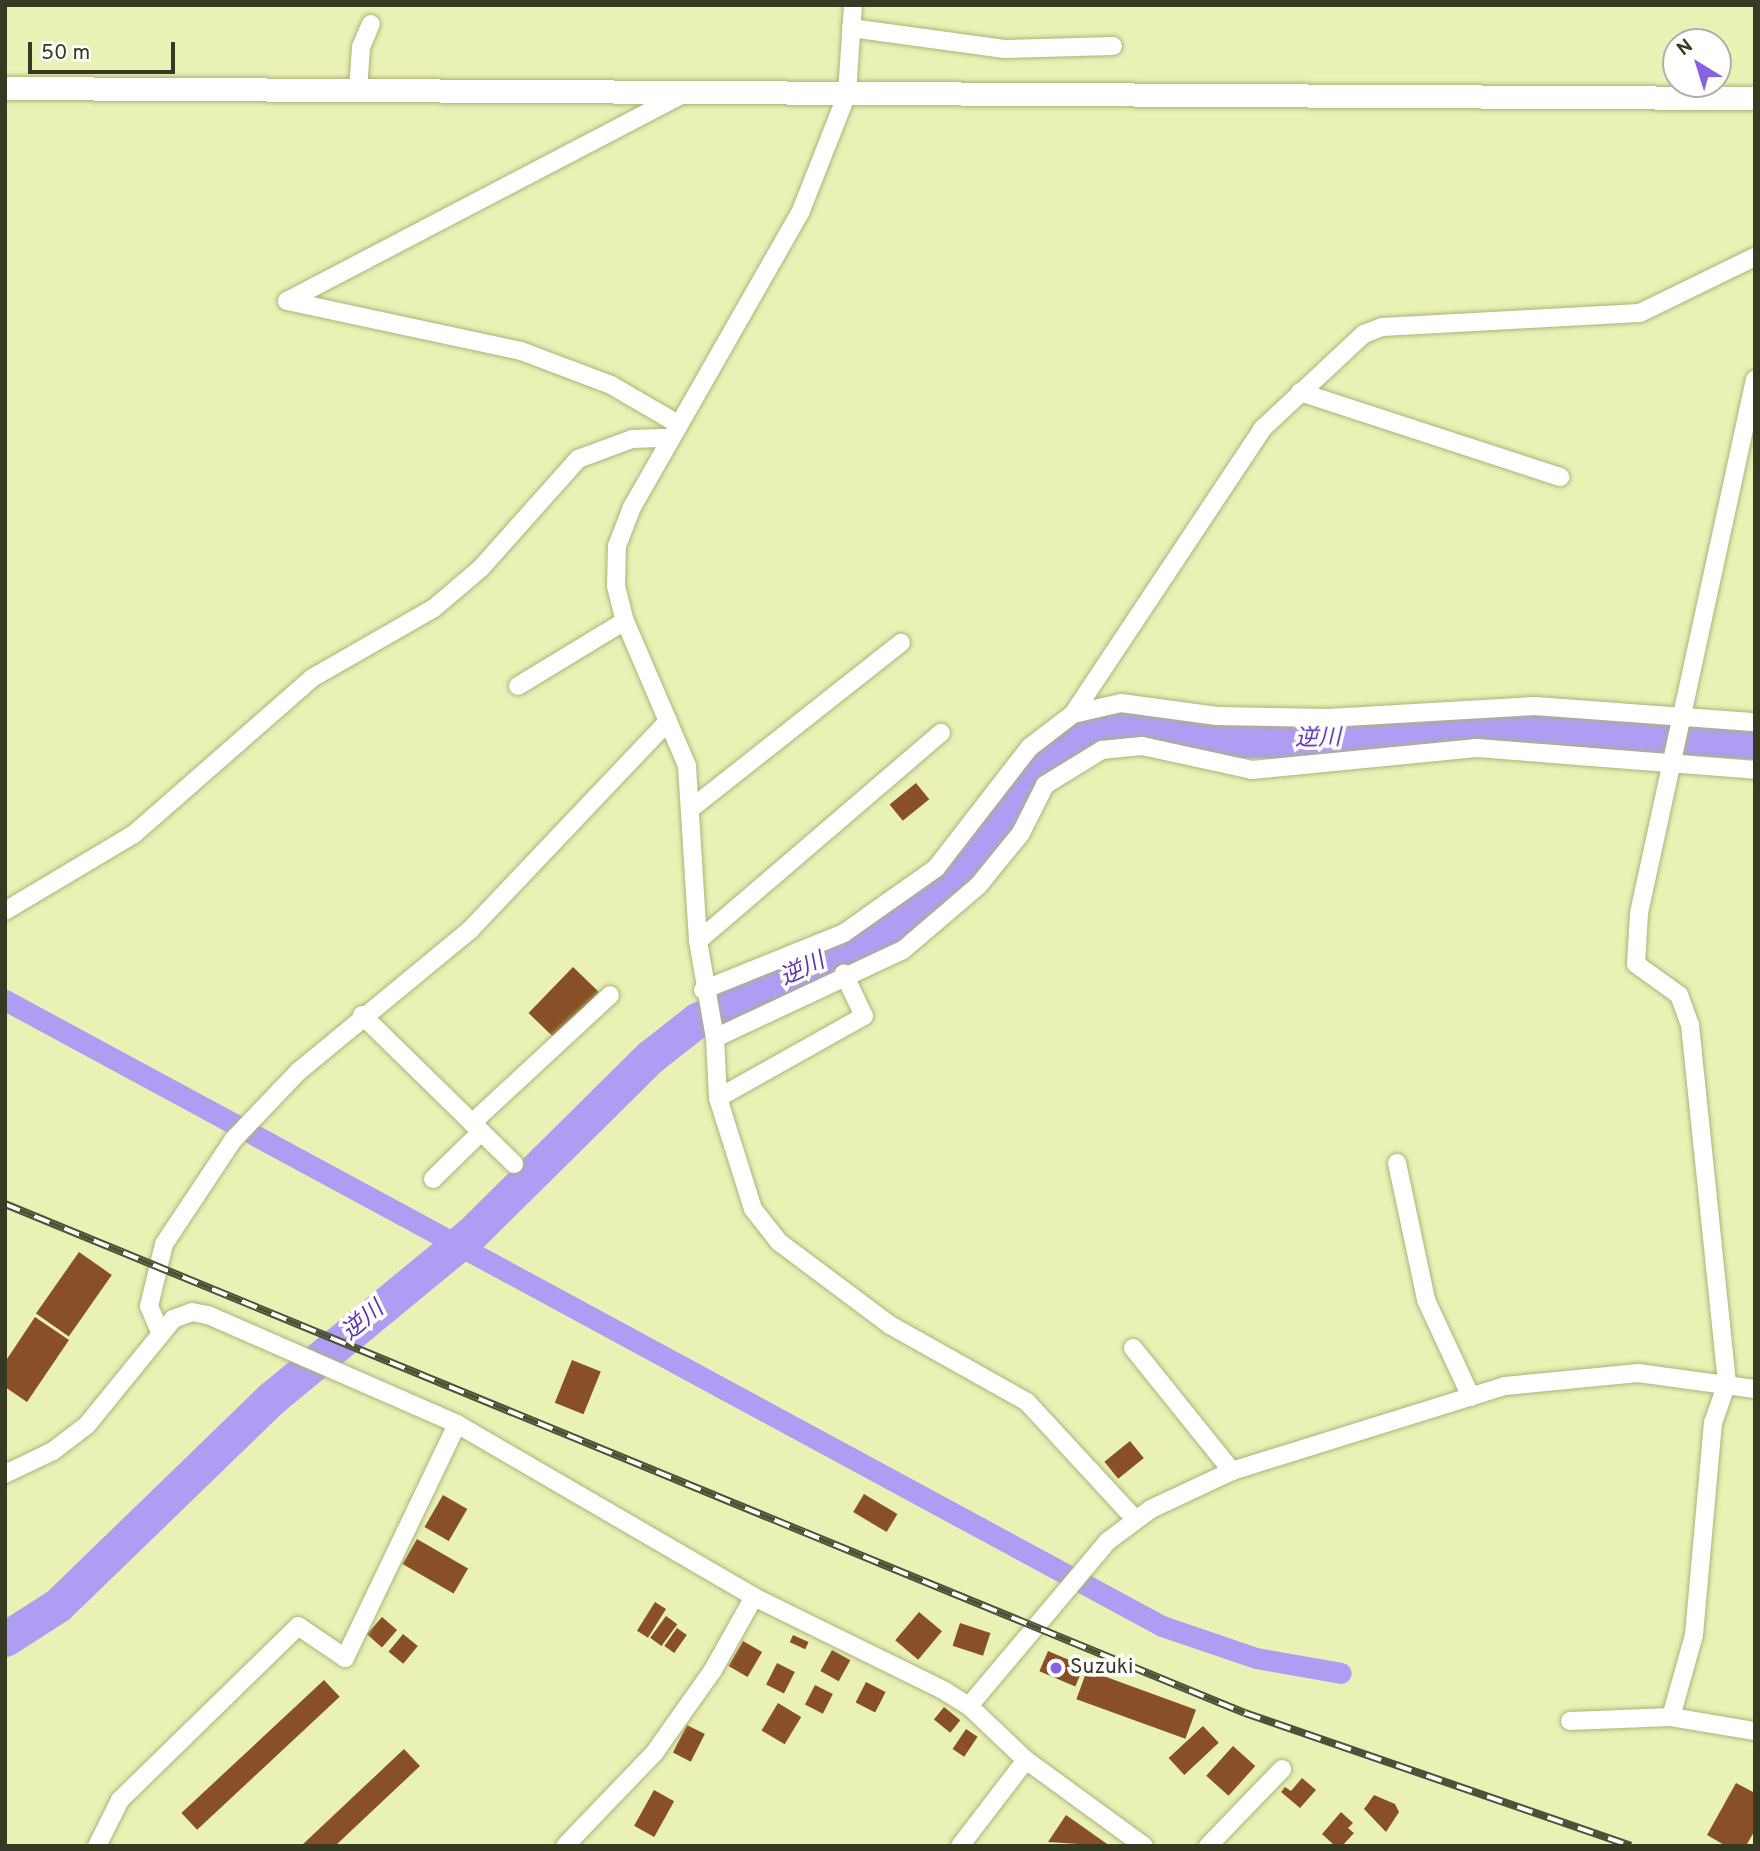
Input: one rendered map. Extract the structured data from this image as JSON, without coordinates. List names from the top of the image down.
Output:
{
  "water": ["逆川"],
  "places": ["Suzuki"],
  "scale_bar": "50 m",
  "north": "top left"
}
